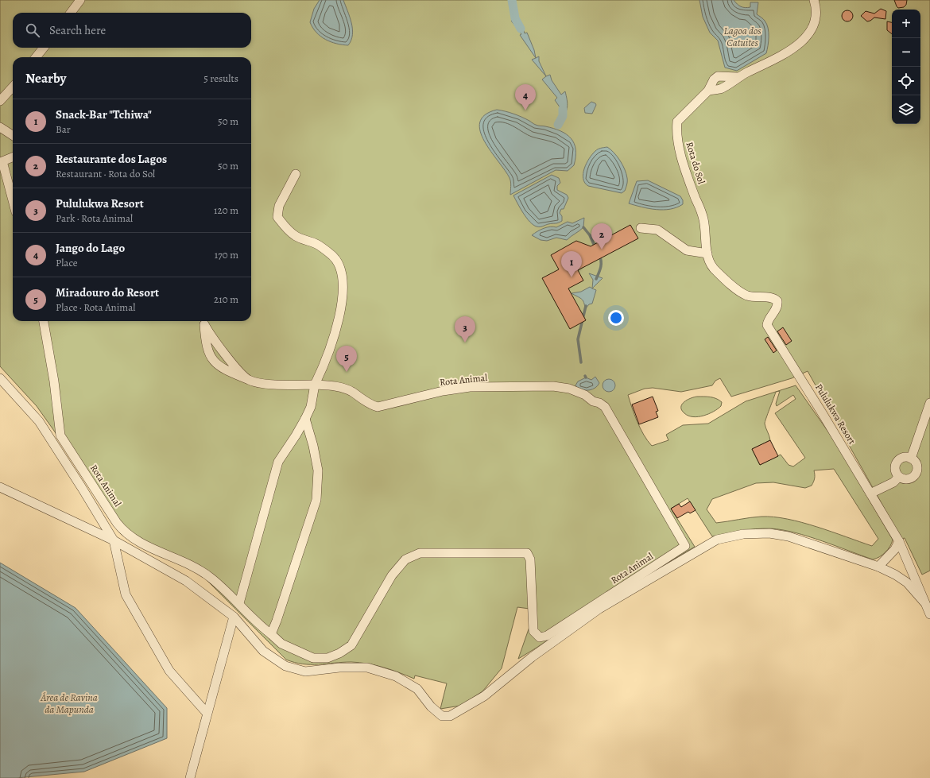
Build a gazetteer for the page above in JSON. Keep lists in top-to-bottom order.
{
  "streets": {
    "street": ["Rota do Sol", "Rota Animal", "Pululukwa Resort"]
  },
  "crossings": [
    ["Rota do Sol", "Pululukwa Resort"]
  ],
  "water": ["Lagoa dos Catuites", "Área de Ravina da Mapunda"],
  "page": {
    "map_buttons": ["+", "−"],
    "search": "Search here",
    "heading": ["Nearby", "5 results"],
    "pins": [
      "4",
      "2",
      "1",
      "3",
      "5"
    ],
    "list": [
      {
        "mark": "1",
        "name": "Snack-Bar \"Tchiwa\"",
        "note": "Bar",
        "value": "50 m"
      },
      {
        "mark": "2",
        "name": "Restaurante dos Lagos",
        "note": "Restaurant · Rota do Sol",
        "value": "50 m"
      },
      {
        "mark": "3",
        "name": "Pululukwa Resort",
        "note": "Park · Rota Animal",
        "value": "120 m"
      },
      {
        "mark": "4",
        "name": "Jango do Lago",
        "note": "Place",
        "value": "170 m"
      },
      {
        "mark": "5",
        "name": "Miradouro do Resort",
        "note": "Place · Rota Animal",
        "value": "210 m"
      }
    ]
  }
}
